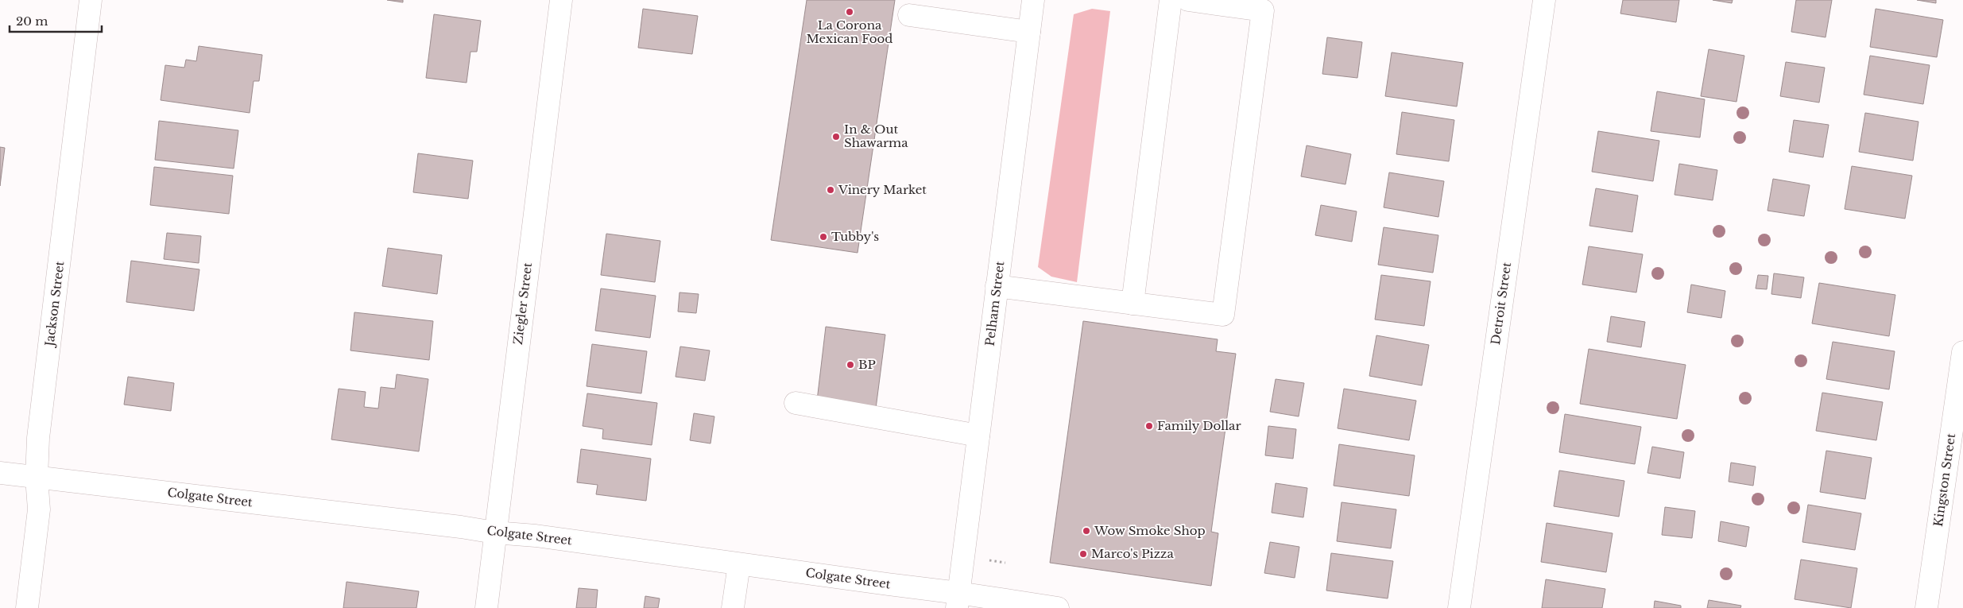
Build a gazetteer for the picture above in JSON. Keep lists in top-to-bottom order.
{
  "streets": {
    "street": [
      "Jackson Street",
      "Ziegler Street",
      "Pelham Street",
      "Detroit Street",
      "Kingston Street",
      "Colgate Street"
    ]
  },
  "crossings": [
    ["Jackson Street", "Colgate Street"],
    ["Ziegler Street", "Colgate Street"],
    ["Pelham Street", "Colgate Street"]
  ],
  "places": [
    "La Corona Mexican Food",
    "In & Out Shawarma",
    "Vinery Market",
    "Tubby's",
    "BP",
    "Family Dollar",
    "Wow Smoke Shop",
    "Marco's Pizza"
  ],
  "scale_bar": "20 m"
}
